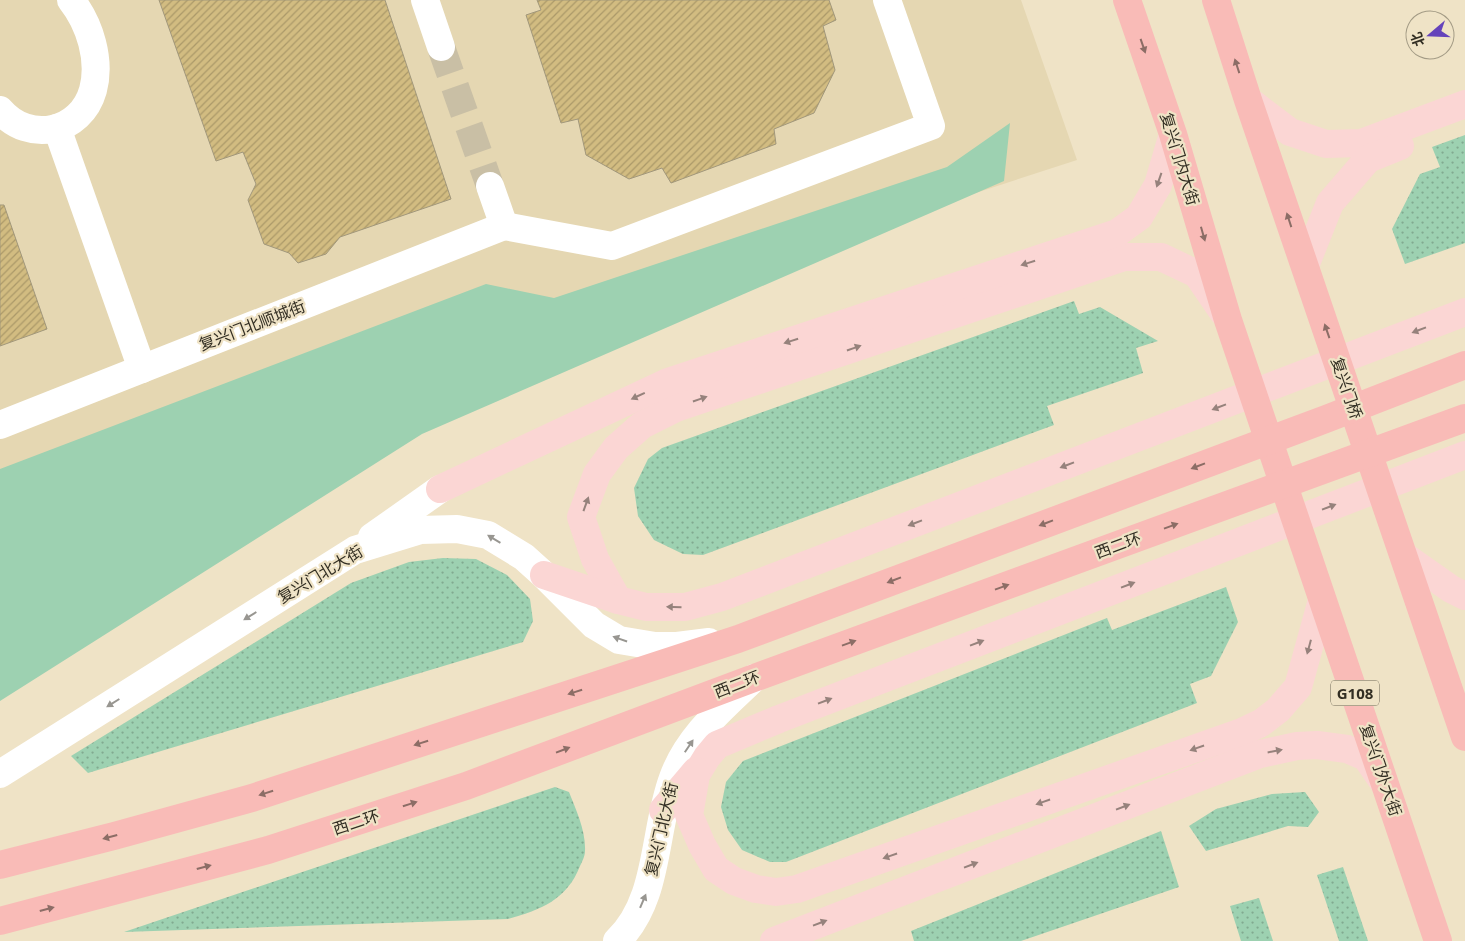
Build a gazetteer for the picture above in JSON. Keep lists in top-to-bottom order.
{
  "streets": {
    "highway": [
      "复兴门内大街",
      "复兴门桥",
      "西二环",
      "G108",
      "复兴门外大街"
    ],
    "street": ["复兴门北顺城街", "复兴门北大街"]
  },
  "crossings": [
    ["复兴门内大街", "复兴门外大街"],
    ["西二环", "复兴门北大街"]
  ],
  "one_way": ["复兴门桥"],
  "north": "left"
}
